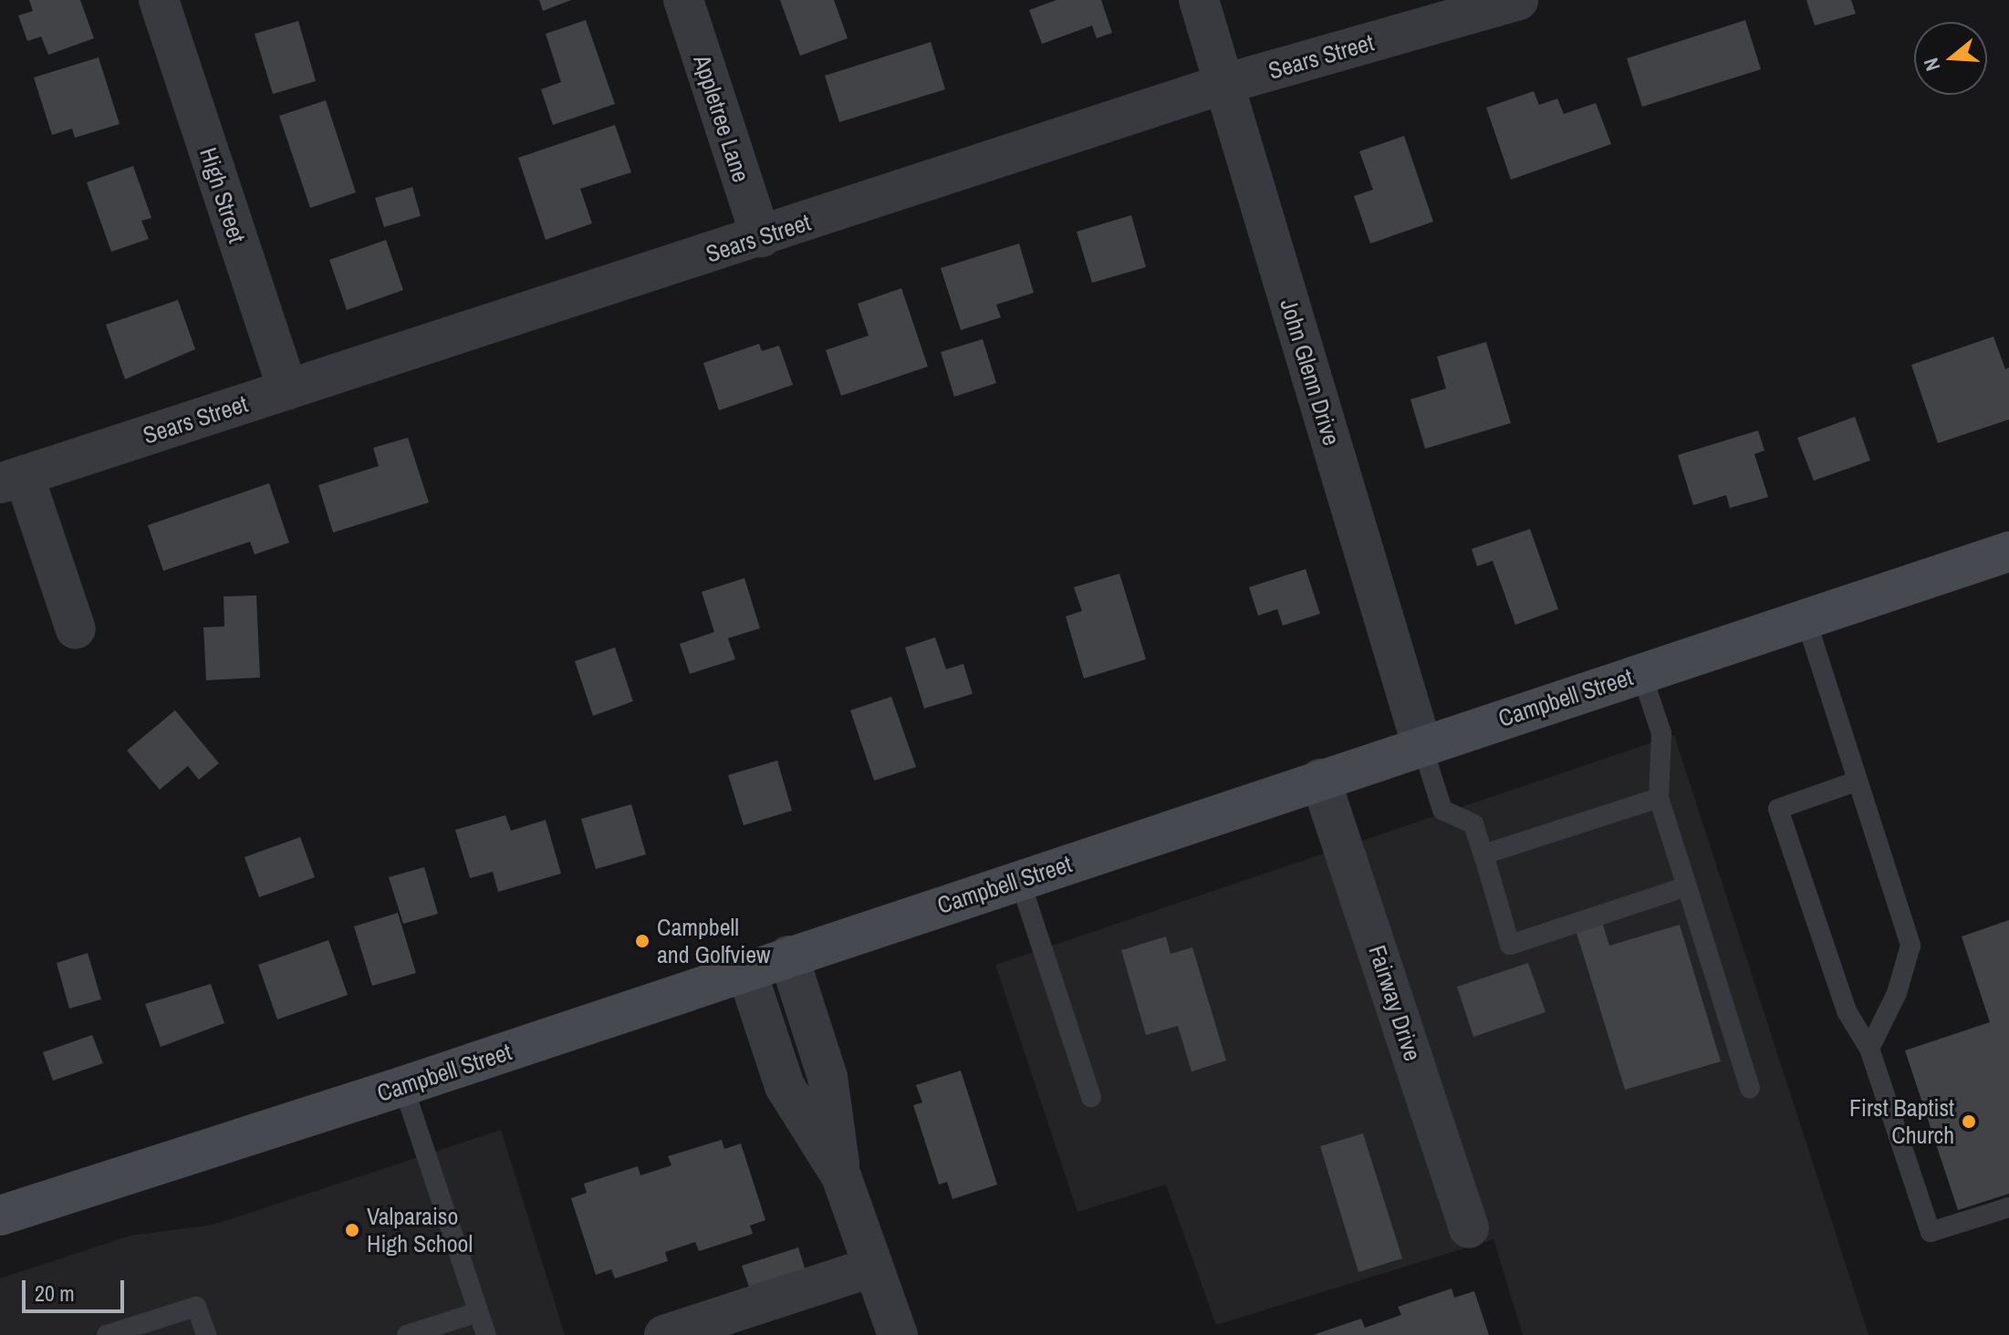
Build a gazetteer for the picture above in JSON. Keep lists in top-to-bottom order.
{
  "streets": {
    "main road": ["Campbell Street"],
    "street": [
      "Sears Street",
      "Appletree Lane",
      "High Street",
      "John Glenn Drive",
      "Fairway Drive"
    ]
  },
  "crossings": [
    ["Sears Street", "Appletree Lane"],
    ["Sears Street", "High Street"],
    ["Sears Street", "John Glenn Drive"],
    ["John Glenn Drive", "Campbell Street"],
    ["Campbell Street", "Fairway Drive"]
  ],
  "places": ["Campbell and Golfview", "First Baptist Church", "Valparaiso High School"],
  "scale_bar": "20 m",
  "north": "left"
}
